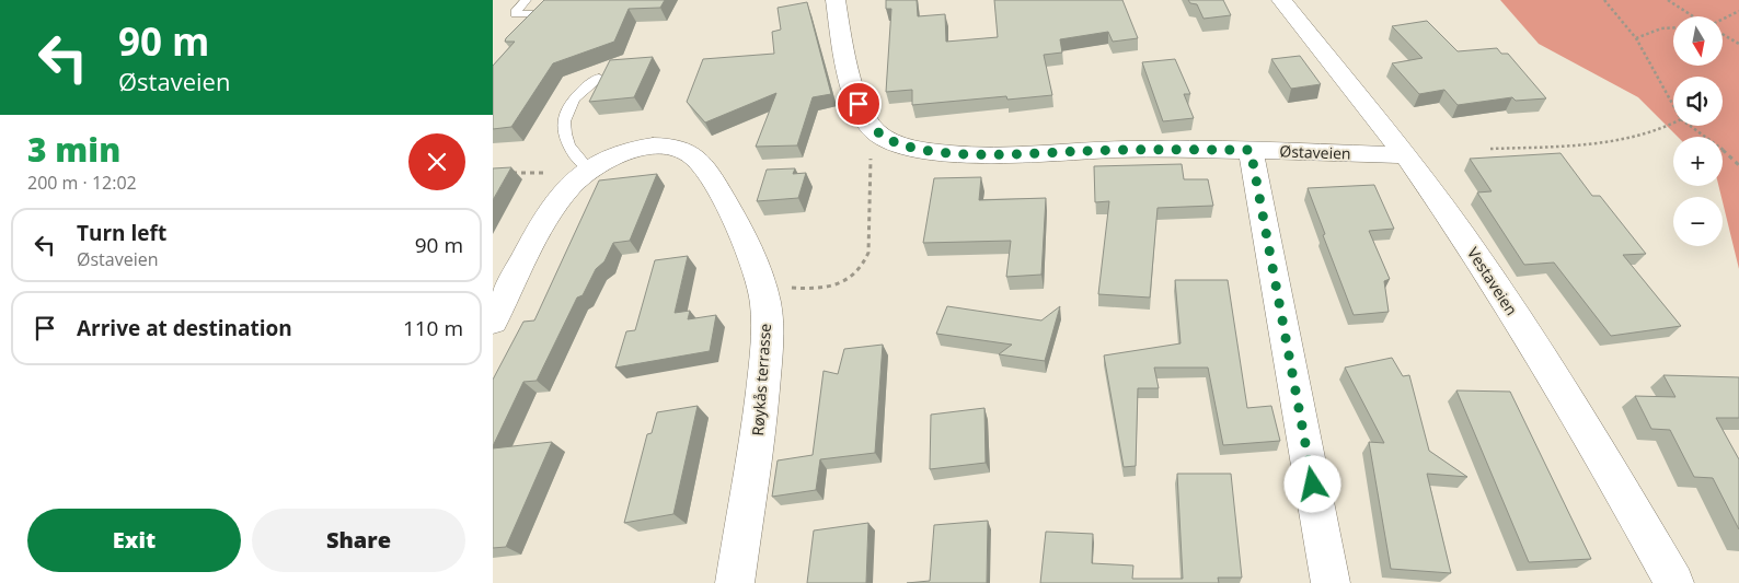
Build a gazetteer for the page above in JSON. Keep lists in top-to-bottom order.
{
  "streets": {
    "street": ["Østaveien", "Vestaveien", "Røykås terrasse"]
  },
  "crossings": [
    ["Østaveien", "Vestaveien"]
  ],
  "north": "bottom",
  "page": {
    "turn": ["90 m", "Østaveien"],
    "map_buttons": ["+", "−"],
    "heading": ["3 min", "200 m · 12:02"],
    "list": [
      {
        "name": "Turn left",
        "note": "Østaveien",
        "value": "90 m"
      },
      {
        "name": "Arrive at destination",
        "value": "110 m"
      }
    ],
    "buttons": ["Exit", "Share"]
  }
}
